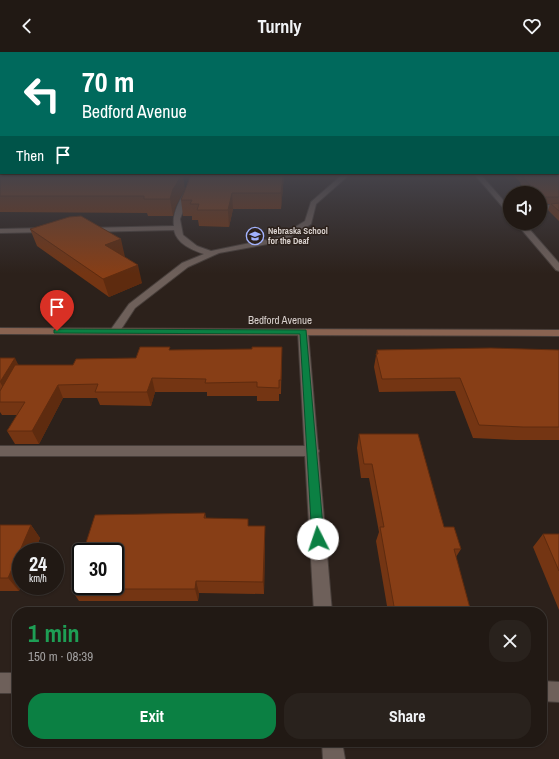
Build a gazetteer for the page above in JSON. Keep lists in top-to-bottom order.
{
  "streets": {
    "street": ["Bedford Avenue"]
  },
  "places": {
    "school or university": ["Nebraska School for the Deaf"]
  },
  "page": {
    "header": "Turnly",
    "turn": ["70 m", "Bedford Avenue"],
    "then": "Then",
    "speed": "24 km/h",
    "limit": "30",
    "heading": ["1 min", "150 m · 08:39"],
    "buttons": ["Exit", "Share"]
  }
}
